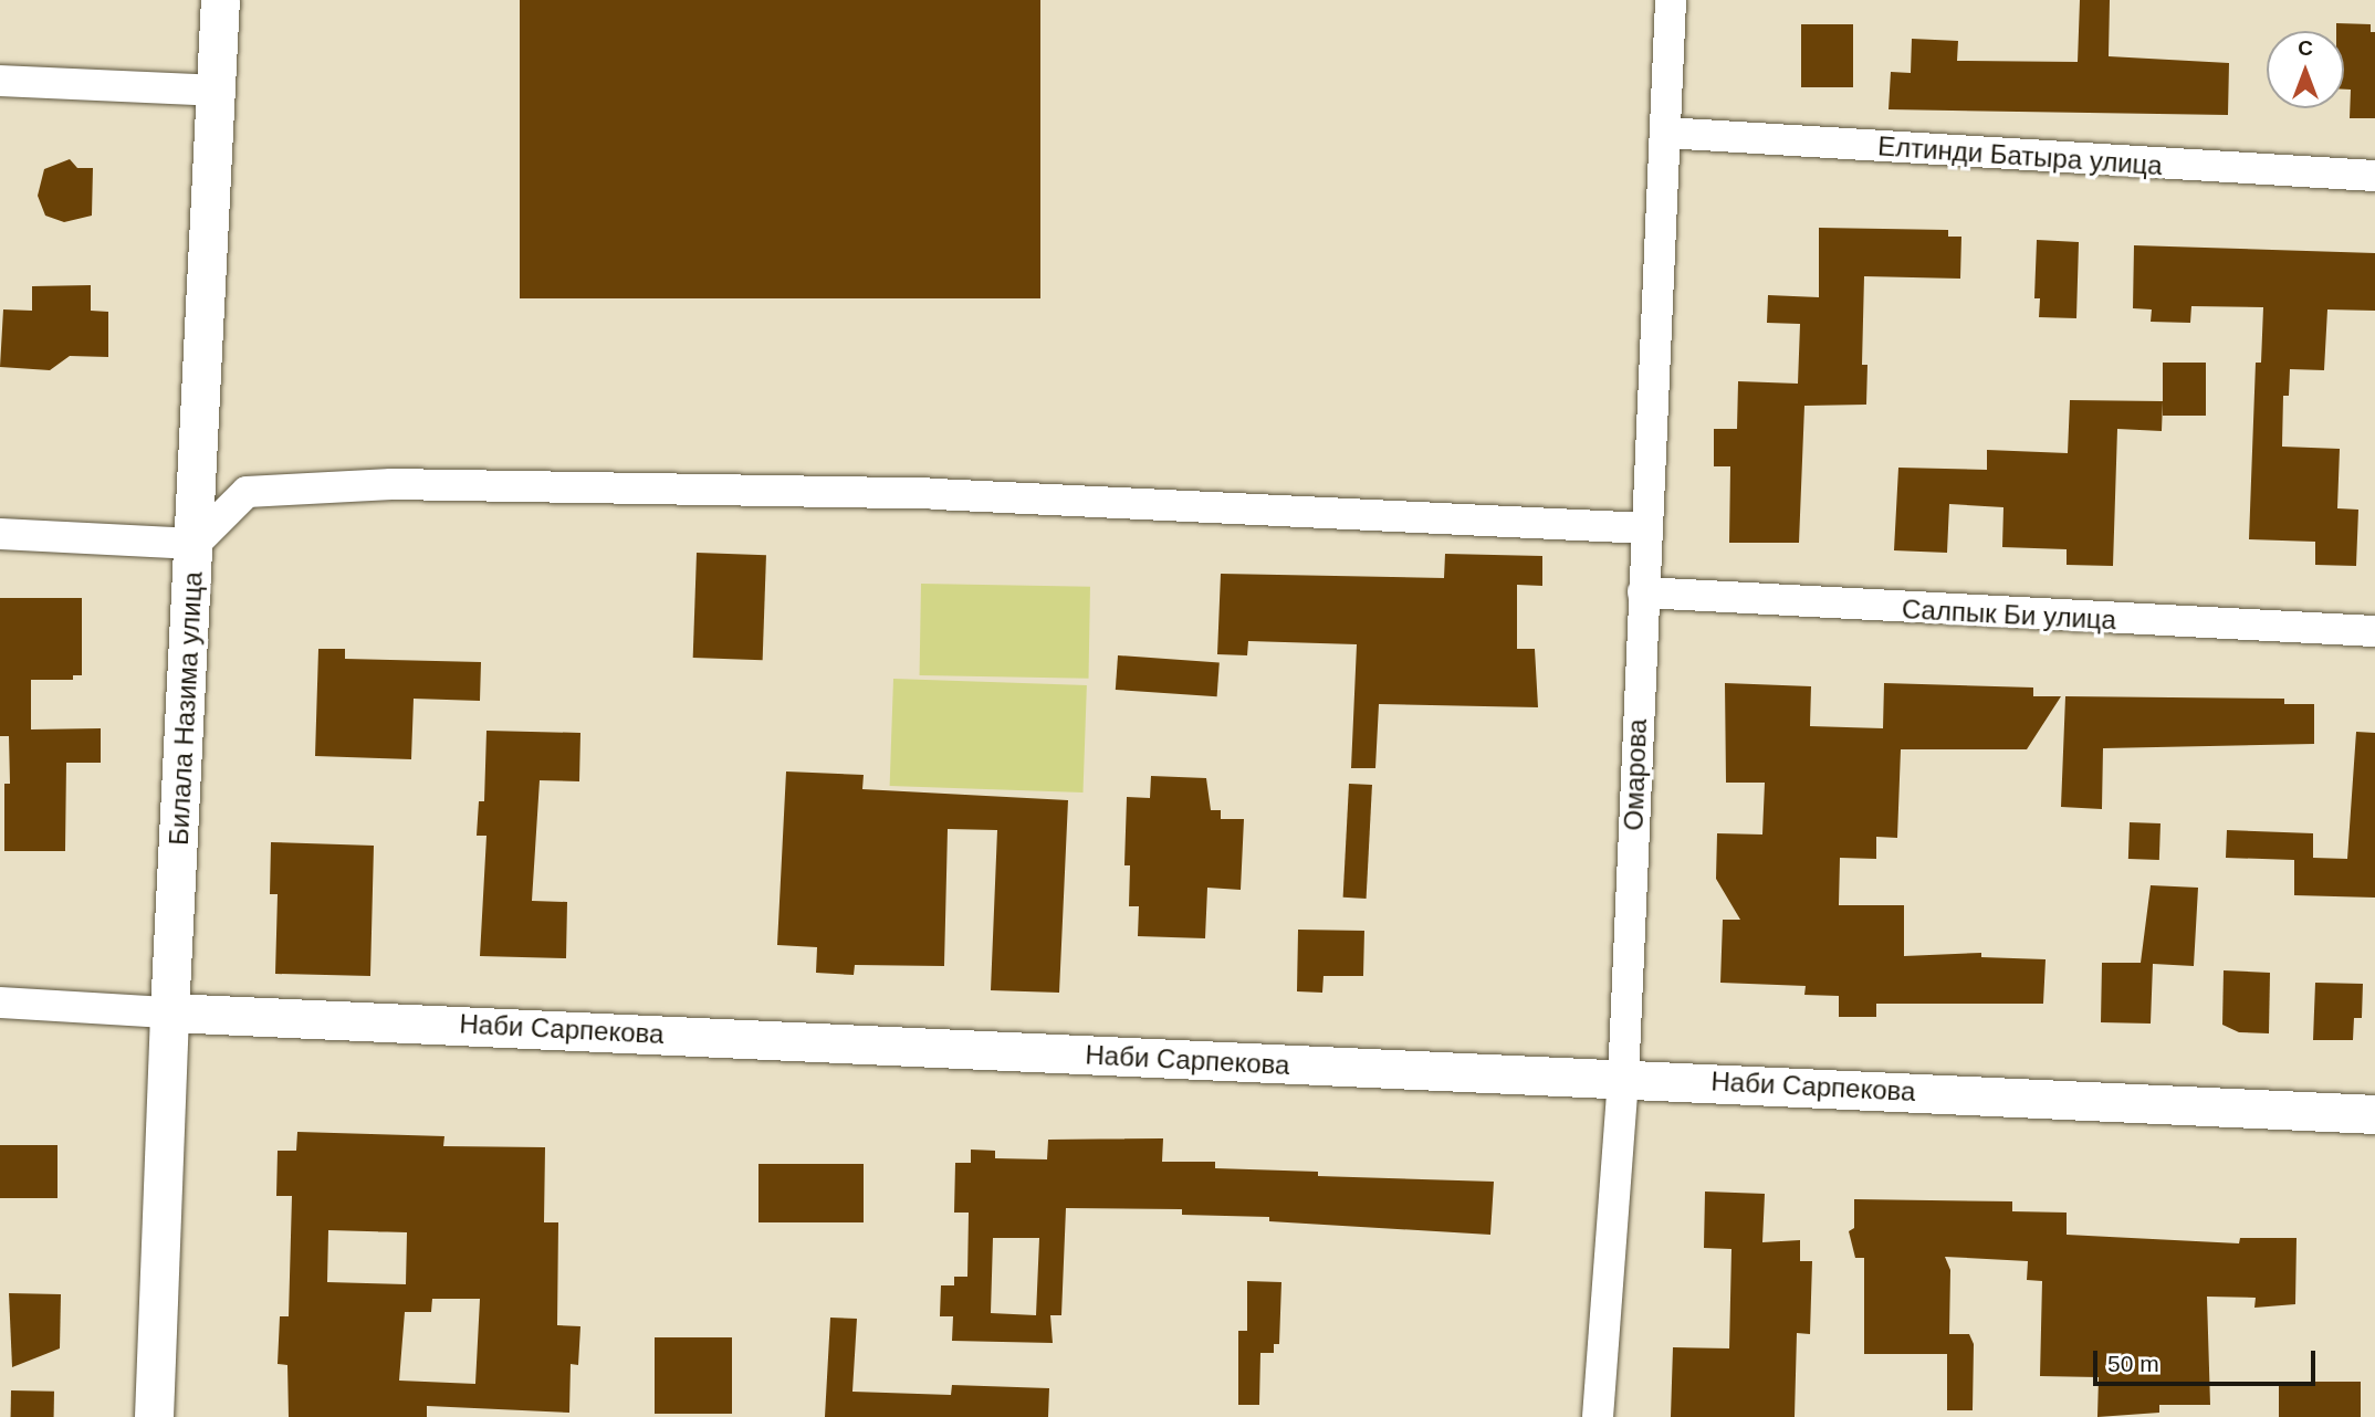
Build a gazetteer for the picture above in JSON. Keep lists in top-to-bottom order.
{
  "streets": {
    "street": [
      "Елтинди Батыра улица",
      "Салпык Би улица",
      "Билала Назима улица",
      "Омарова",
      "Наби Сарпекова"
    ]
  },
  "crossings": [
    ["Елтинди Батыра улица", "Омарова"],
    ["Салпык Би улица", "Омарова"],
    ["Билала Назима улица", "Наби Сарпекова"],
    ["Омарова", "Наби Сарпекова"]
  ],
  "scale_bar": "50 m",
  "north": "top"
}
